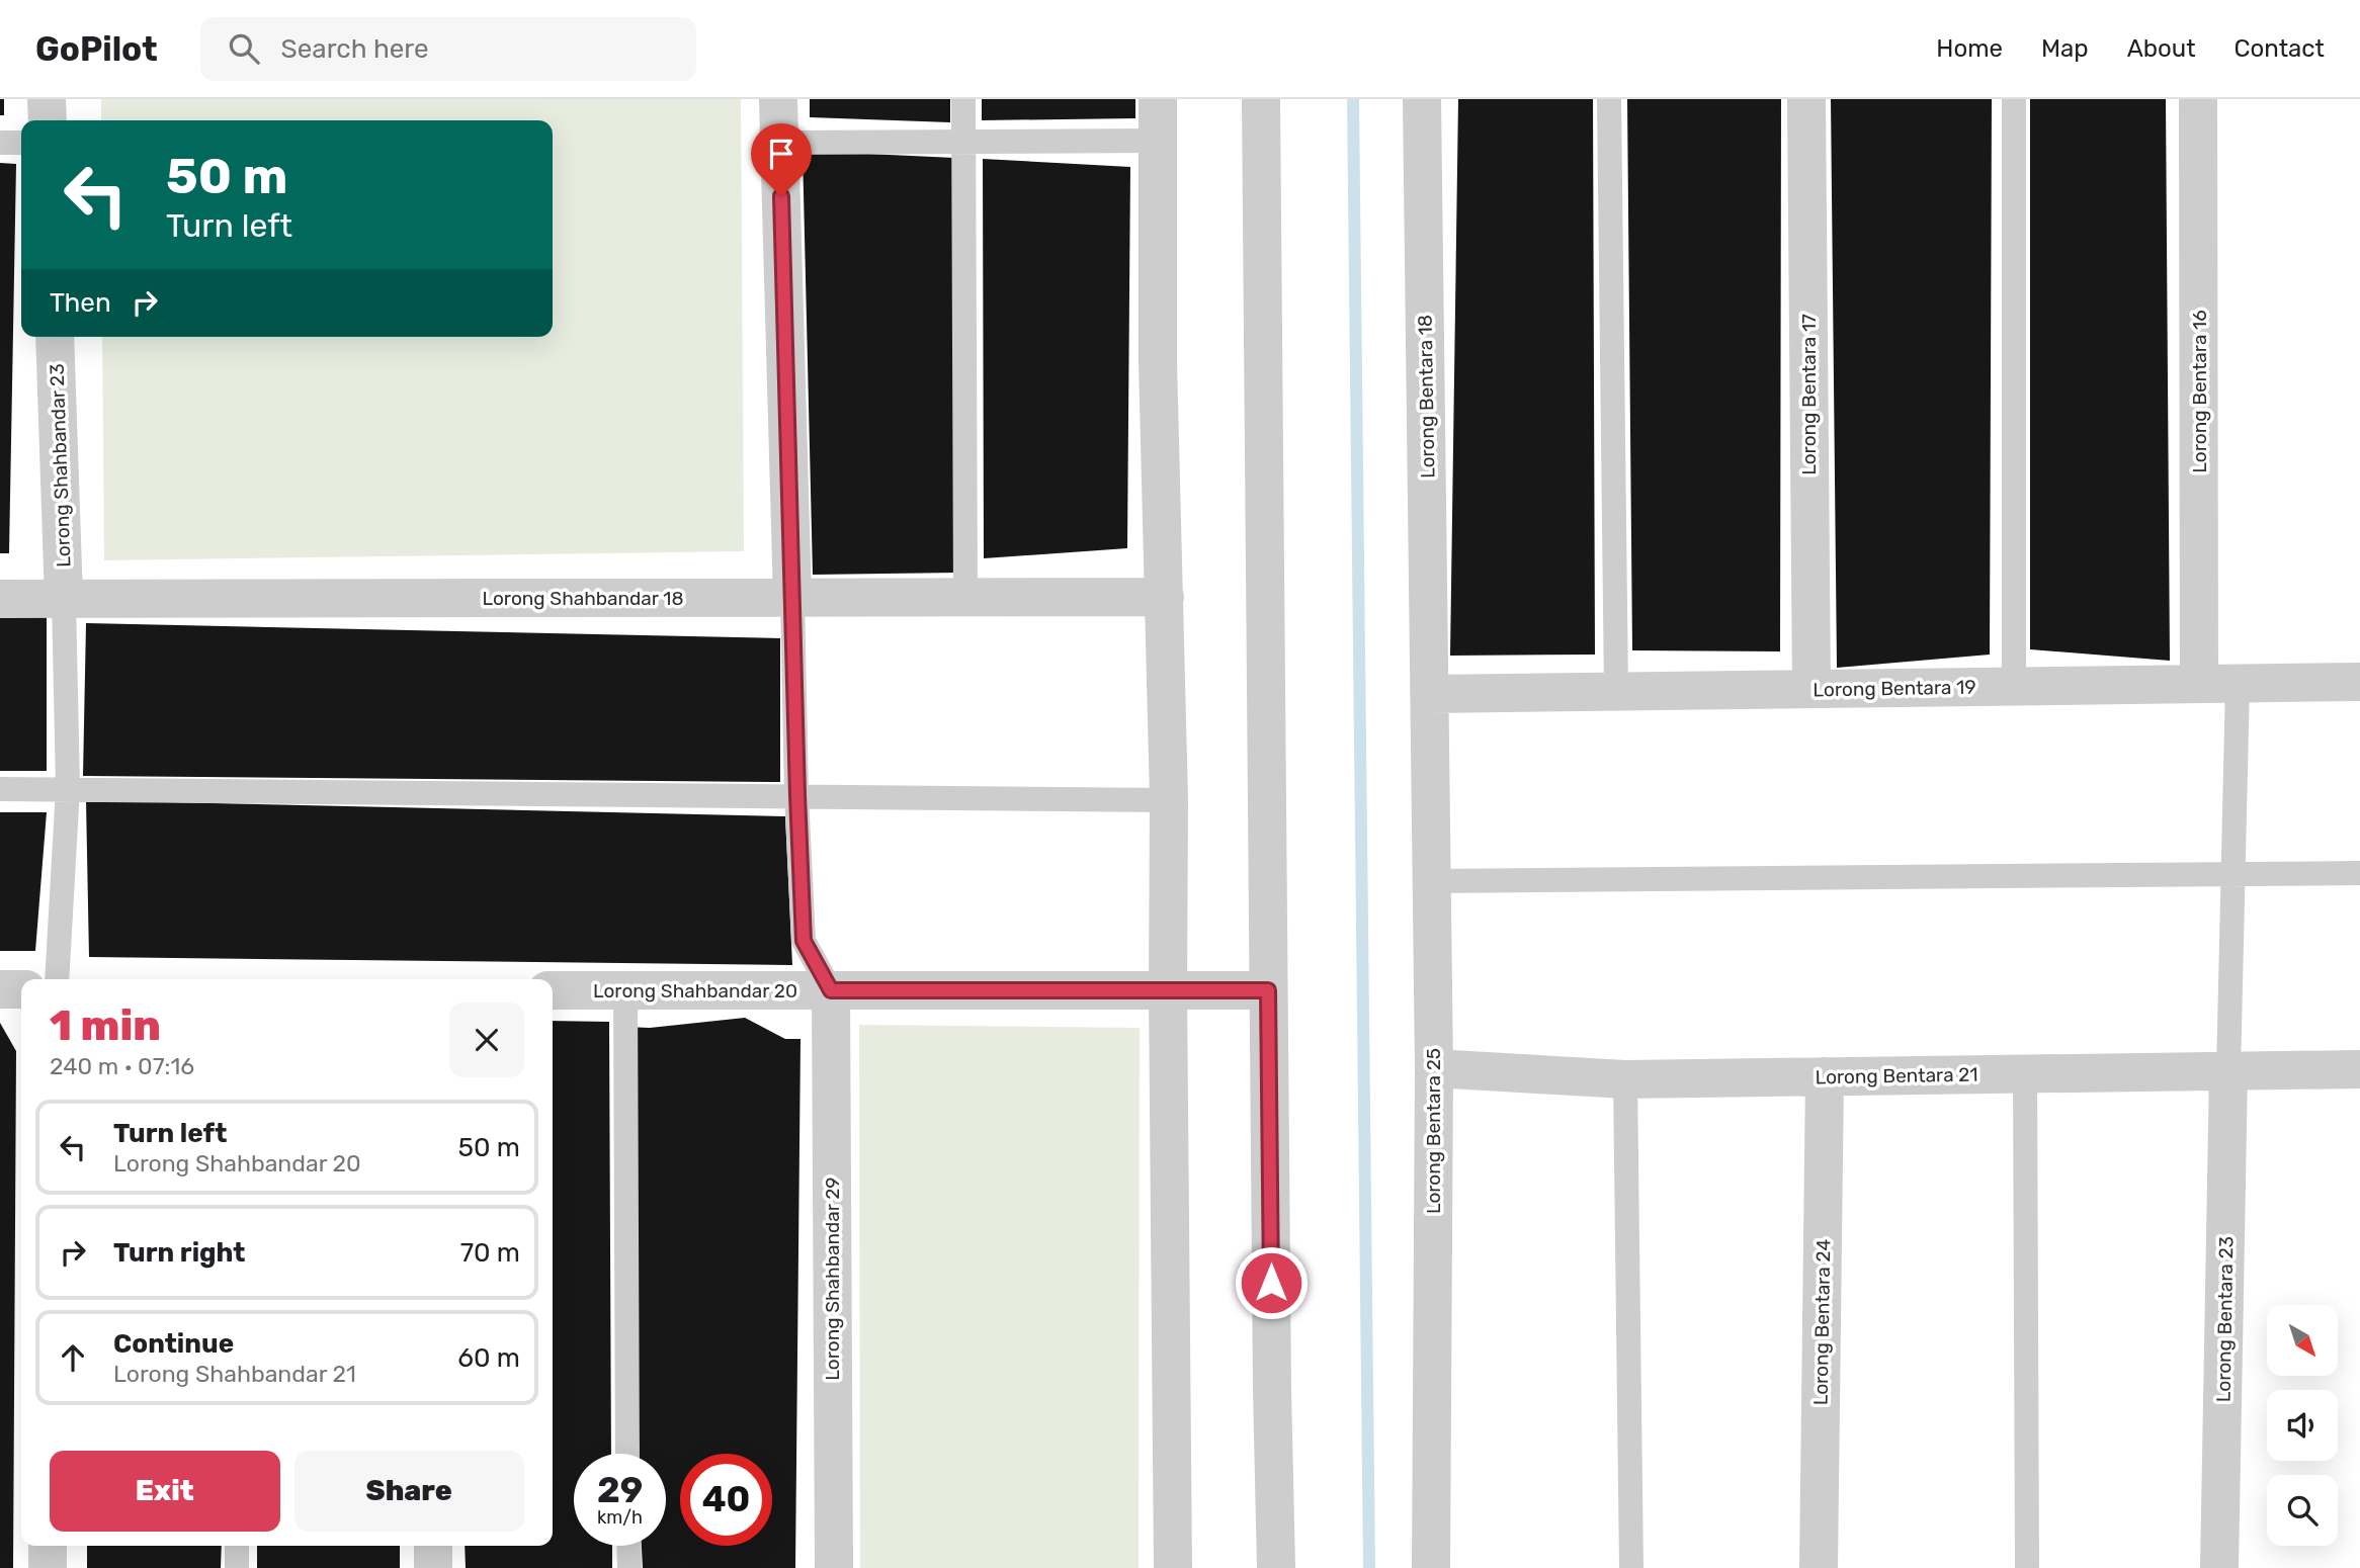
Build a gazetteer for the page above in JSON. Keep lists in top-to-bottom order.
{
  "streets": {
    "street": [
      "Lorong Bentara 16",
      "Lorong Bentara 17",
      "Lorong Bentara 18",
      "Lorong Shahbandar 23",
      "Lorong Shahbandar 18",
      "Lorong Bentara 19",
      "Lorong Shahbandar 20",
      "Lorong Bentara 21",
      "Lorong Bentara 25",
      "Lorong Shahbandar 29",
      "Lorong Bentara 23",
      "Lorong Bentara 24"
    ]
  },
  "crossings": [
    ["Lorong Bentara 16", "Lorong Bentara 19"],
    ["Lorong Bentara 17", "Lorong Bentara 19"],
    ["Lorong Bentara 18", "Lorong Bentara 19"],
    ["Lorong Bentara 18", "Lorong Bentara 25"],
    ["Lorong Shahbandar 23", "Lorong Shahbandar 18"],
    ["Lorong Bentara 19", "Lorong Bentara 25"],
    ["Lorong Shahbandar 20", "Lorong Shahbandar 29"],
    ["Lorong Bentara 21", "Lorong Bentara 25"],
    ["Lorong Bentara 21", "Lorong Bentara 23"],
    ["Lorong Bentara 21", "Lorong Bentara 24"]
  ],
  "north": "bottom right",
  "page": {
    "header": "GoPilot",
    "search": "Search here",
    "nav": [
      "Home",
      "Map",
      "About",
      "Contact"
    ],
    "turn": ["50 m", "Turn left"],
    "then": "Then",
    "heading": ["1 min", "240 m · 07:16"],
    "list": [
      {
        "name": "Turn left",
        "note": "Lorong Shahbandar 20",
        "value": "50 m"
      },
      {
        "name": "Turn right",
        "value": "70 m"
      },
      {
        "name": "Continue",
        "note": "Lorong Shahbandar 21",
        "value": "60 m"
      }
    ],
    "buttons": ["Exit", "Share"],
    "speed": "29 km/h",
    "limit": "40"
  }
}
